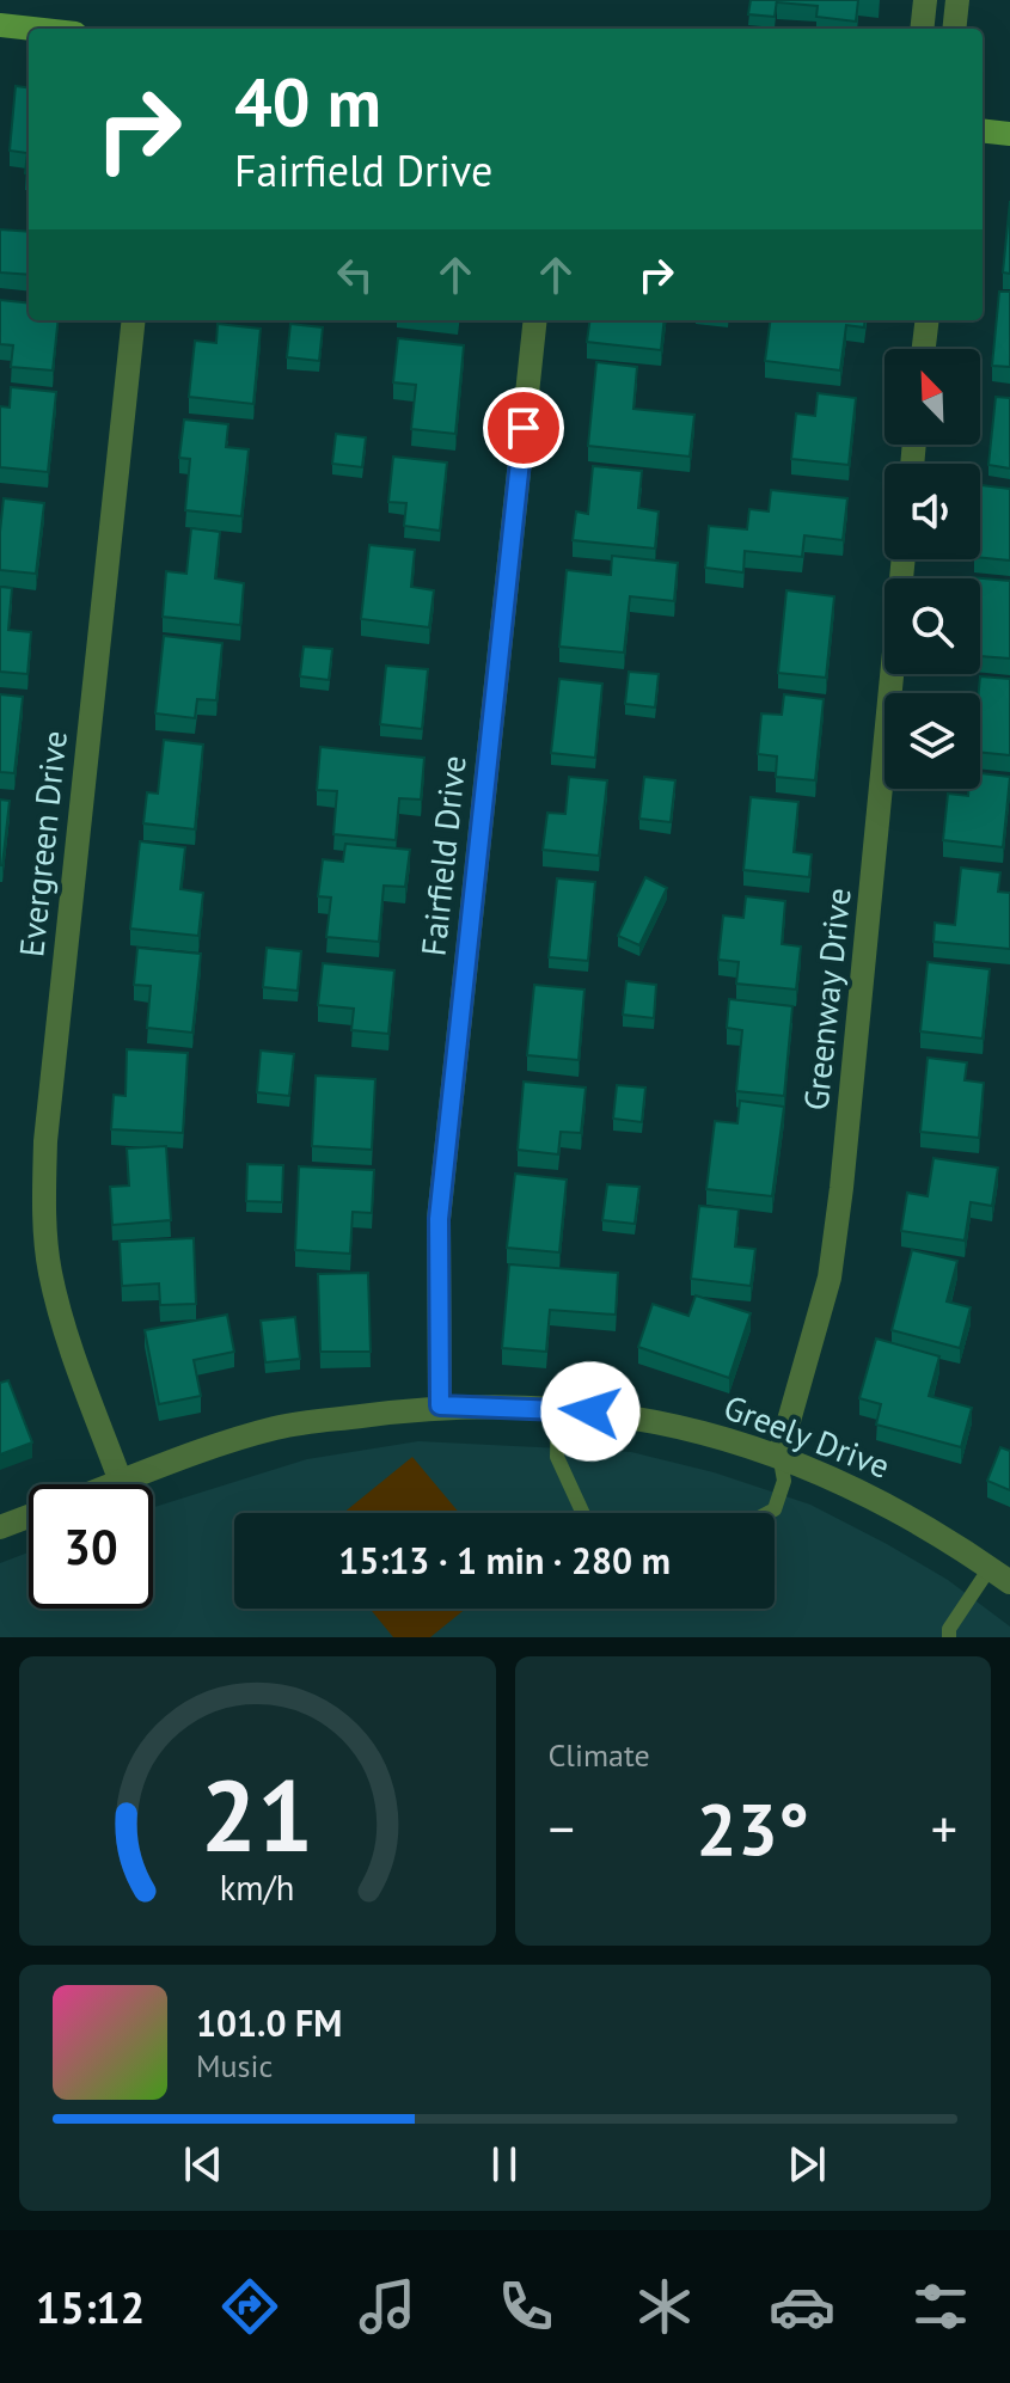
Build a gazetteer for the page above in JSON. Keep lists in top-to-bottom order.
{
  "streets": {
    "street": [
      "Evergreen Drive",
      "Fairfield Drive",
      "Greenway Drive",
      "Greely Drive"
    ]
  },
  "crossings": [
    ["Evergreen Drive", "Greely Drive"],
    ["Fairfield Drive", "Greely Drive"],
    ["Greenway Drive", "Greely Drive"]
  ],
  "north": "top left",
  "page": {
    "turn": ["40 m", "Fairfield Drive"],
    "limit": "30",
    "trip": "15:13 · 1 min · 280 m",
    "tile": "Climate",
    "heat": ["−", "23°", "+"],
    "song": ["101.0 FM", "Music"],
    "tabs": "15:12",
    "gauge": ["21", "km/h"]
  }
}
